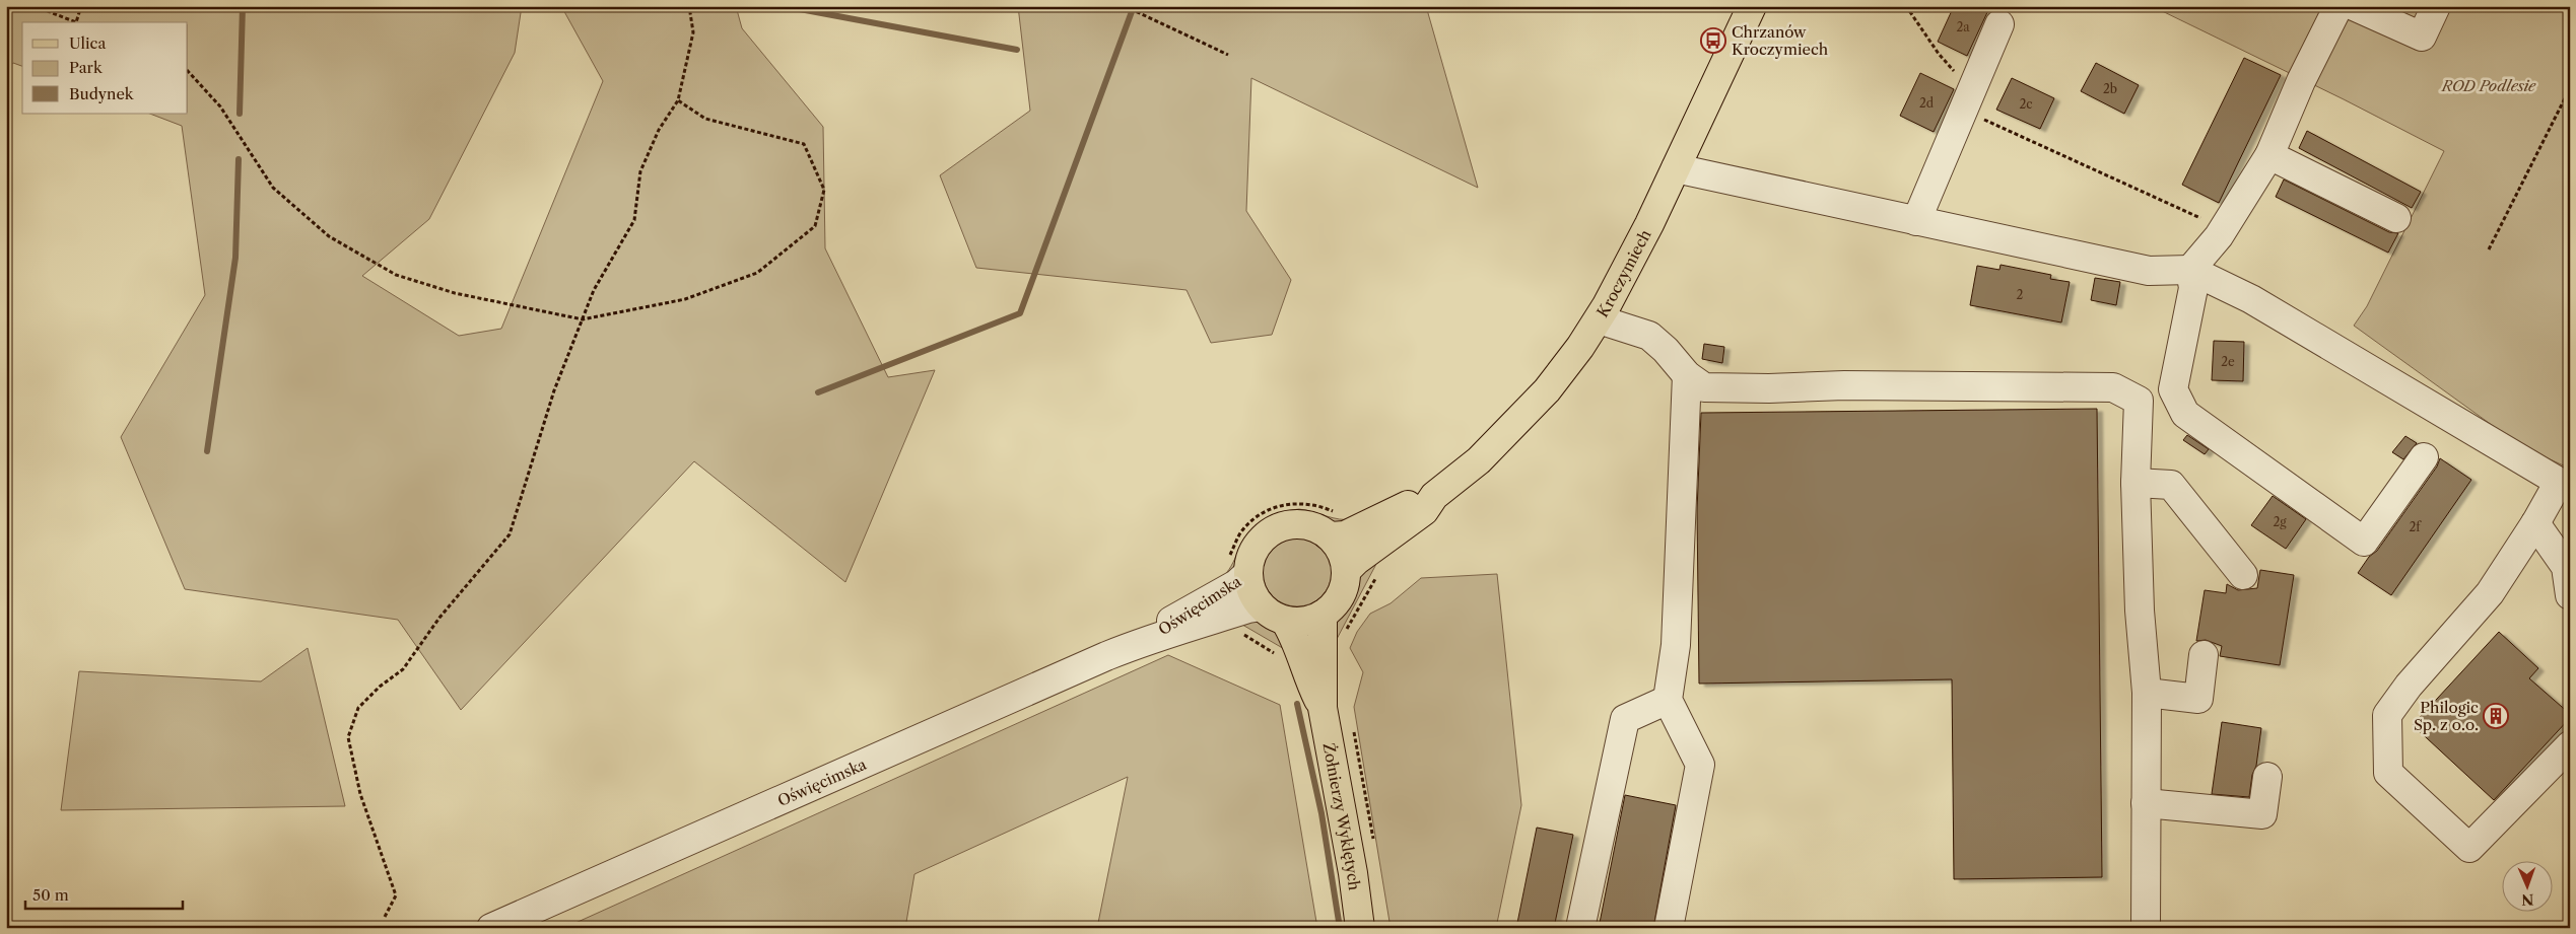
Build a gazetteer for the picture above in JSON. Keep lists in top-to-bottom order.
{
  "streets": {
    "main road": ["Kroczymiech", "Żołnierzy Wyklętych"],
    "street": ["Oświęcimska"]
  },
  "crossings": [
    ["Kroczymiech", "Oświęcimska"],
    ["Kroczymiech", "Żołnierzy Wyklętych"],
    ["Oświęcimska", "Żołnierzy Wyklętych"]
  ],
  "parks": ["ROD Podlesie"],
  "places": {
    "bus stop": ["Chrzanów Kroczymiech"],
    "building": ["Philogic Sp. z o.o."]
  },
  "house_numbers": [
    "2a",
    "2b",
    "2d",
    "2c",
    "2",
    "2e",
    "2g",
    "2f"
  ],
  "legend": ["Ulica", "Park", "Budynek"],
  "scale_bar": "50 m",
  "north": "bottom"
}
